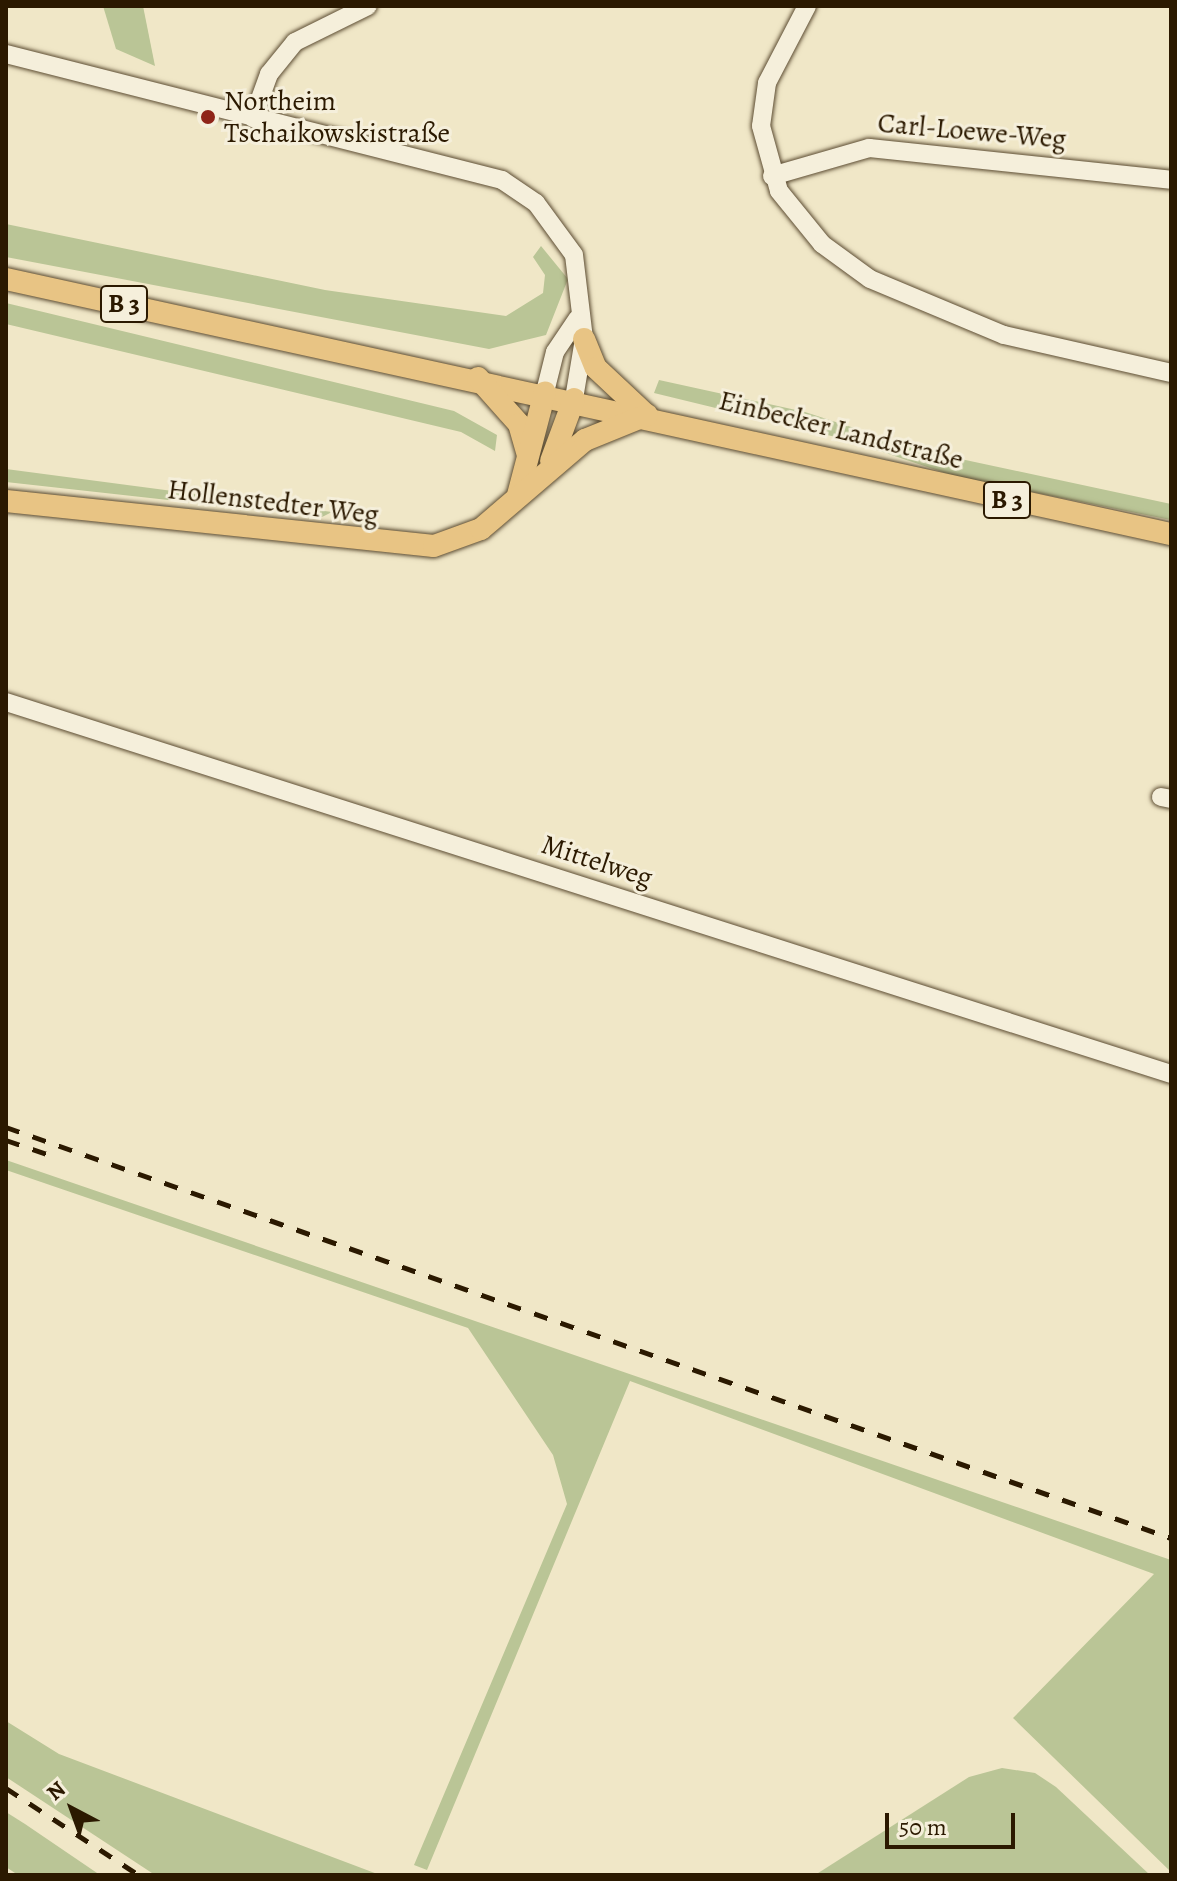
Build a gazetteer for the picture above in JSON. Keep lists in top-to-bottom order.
{
  "streets": {
    "main road": ["B 3", "Einbecker Landstraße", "Hollenstedter Weg"],
    "street": ["Carl-Loewe-Weg", "Mittelweg"]
  },
  "crossings": [
    ["B 3", "Einbecker Landstraße"]
  ],
  "places": ["Northeim Tschaikowskistraße"],
  "scale_bar": "50 m",
  "north": "top left"
}
